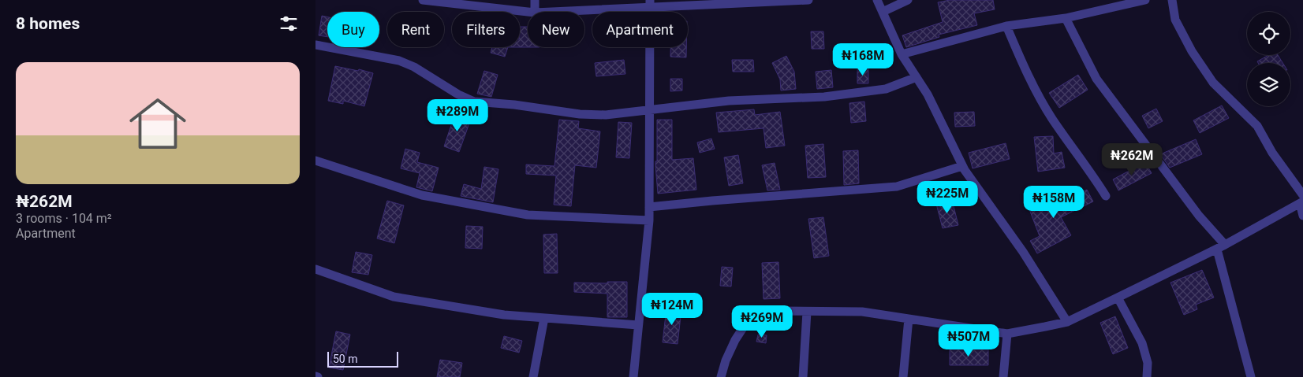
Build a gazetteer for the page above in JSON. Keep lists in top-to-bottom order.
{
  "scale_bar": "50 m",
  "page": {
    "heading": "8 homes",
    "chip": [
      "Buy",
      "Rent",
      "Filters",
      "New",
      "Apartment"
    ],
    "price": [
      "₦168M",
      "₦289M",
      "₦262M",
      "₦225M",
      "₦158M",
      "₦124M",
      "₦269M",
      "₦507M"
    ],
    "list": [
      {
        "name": "₦262M",
        "note": "3 rooms · 104 m² · Apartment"
      }
    ],
    "scale": "50 m"
  }
}
